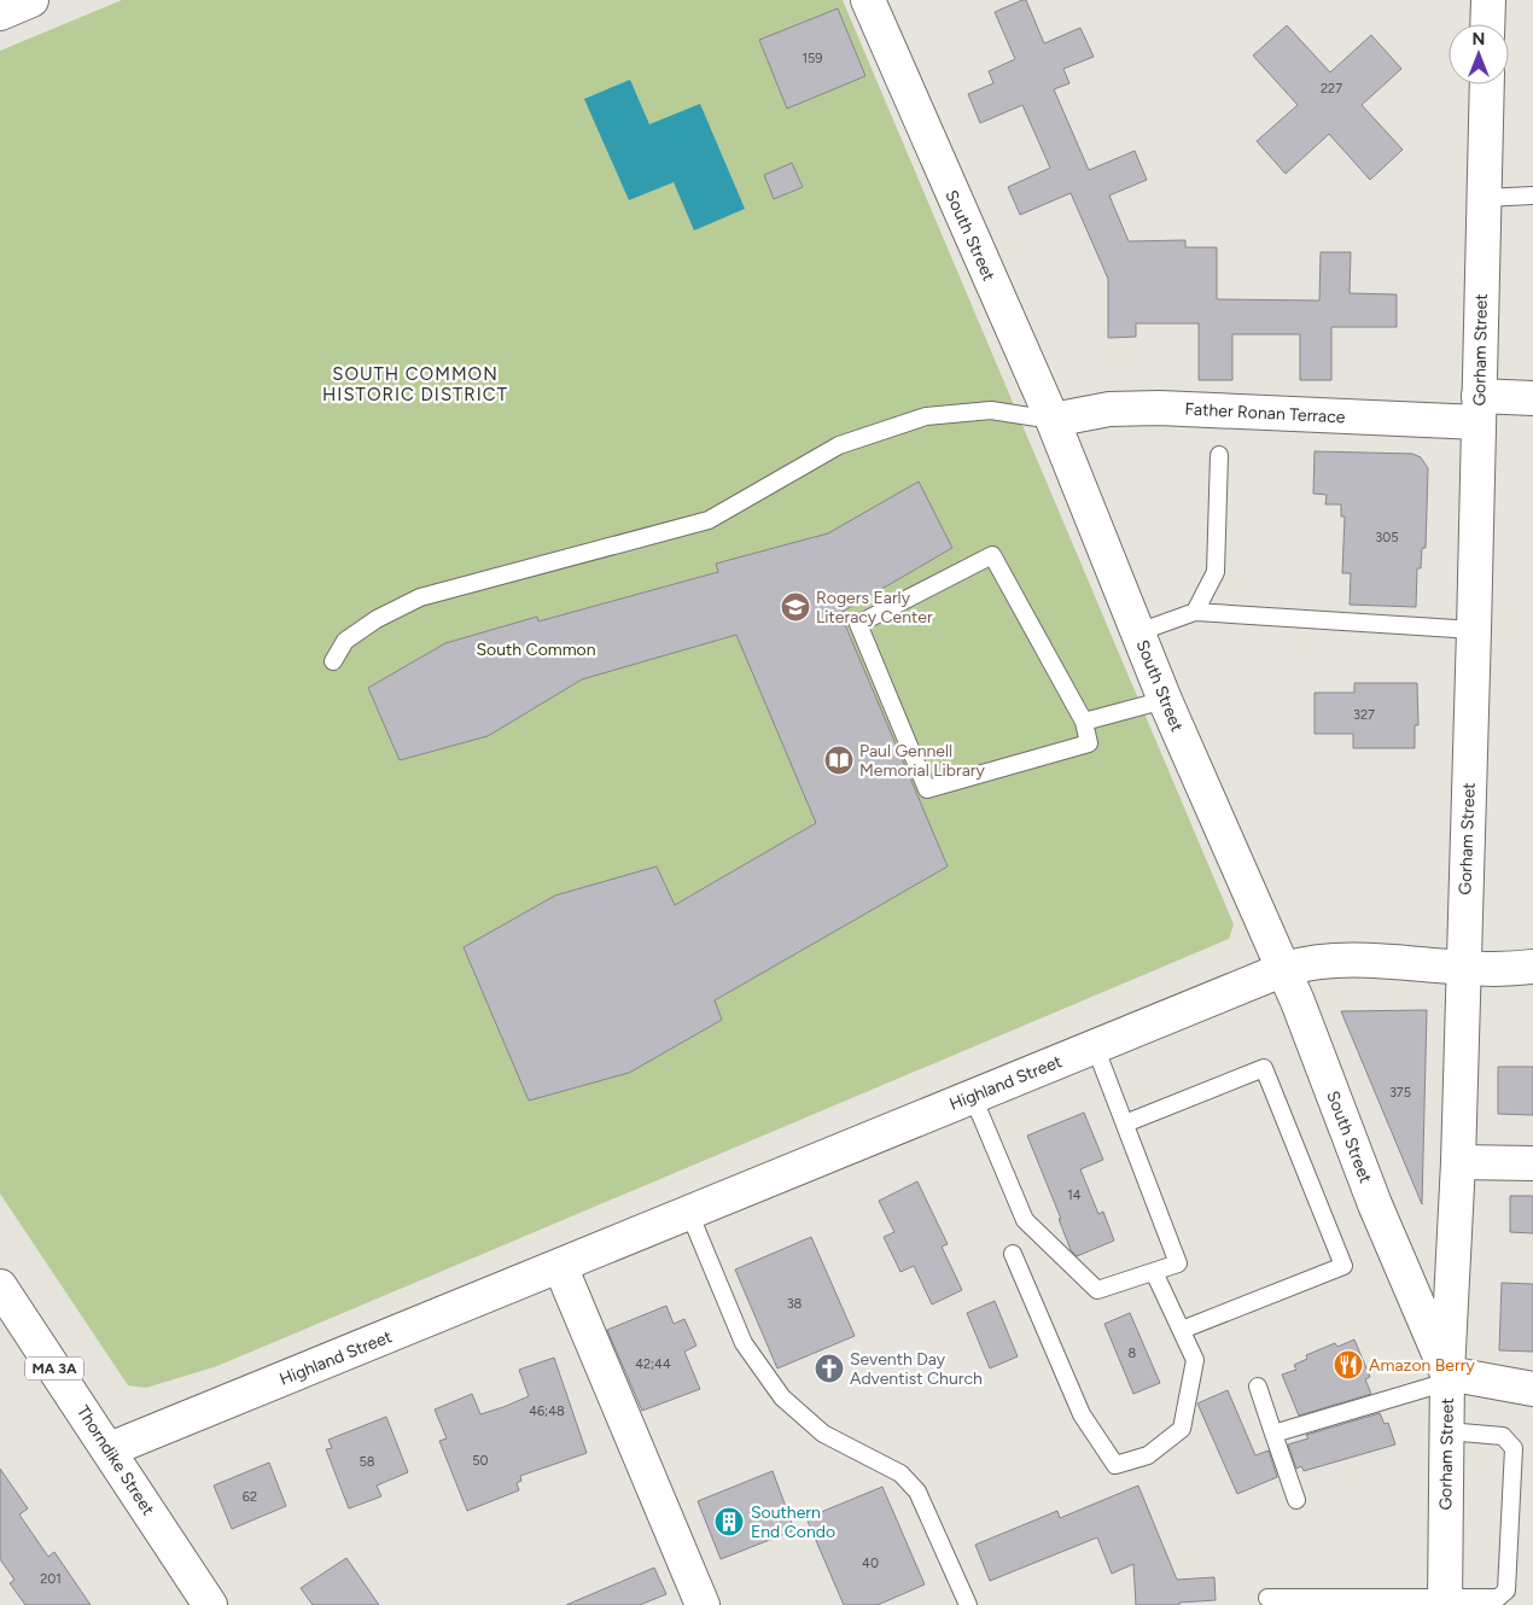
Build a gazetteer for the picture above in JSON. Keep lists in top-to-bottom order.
{
  "streets": {
    "street": [
      "South Street",
      "Gorham Street",
      "Father Ronan Terrace",
      "Highland Street",
      "MA 3A",
      "Thorndike Street"
    ]
  },
  "crossings": [
    ["South Street", "Gorham Street"],
    ["South Street", "Father Ronan Terrace"],
    ["South Street", "Highland Street"],
    ["Gorham Street", "Father Ronan Terrace"],
    ["Gorham Street", "Highland Street"],
    ["Highland Street", "Thorndike Street"]
  ],
  "districts": ["SOUTH COMMON HISTORIC DISTRICT"],
  "parks": ["South Common"],
  "places": {
    "school or university": ["Rogers Early Literacy Center"],
    "library": ["Paul Gennell Memorial Library"],
    "restaurant": ["Amazon Berry"],
    "church": ["Seventh Day Adventist Church"],
    "building": ["Southern End Condo"]
  },
  "house_numbers": [
    "159",
    "227",
    "305",
    "327",
    "375",
    "14",
    "38",
    "8",
    "42;44",
    "46;48",
    "50",
    "58",
    "62",
    "40",
    "201"
  ],
  "north": "top"
}
